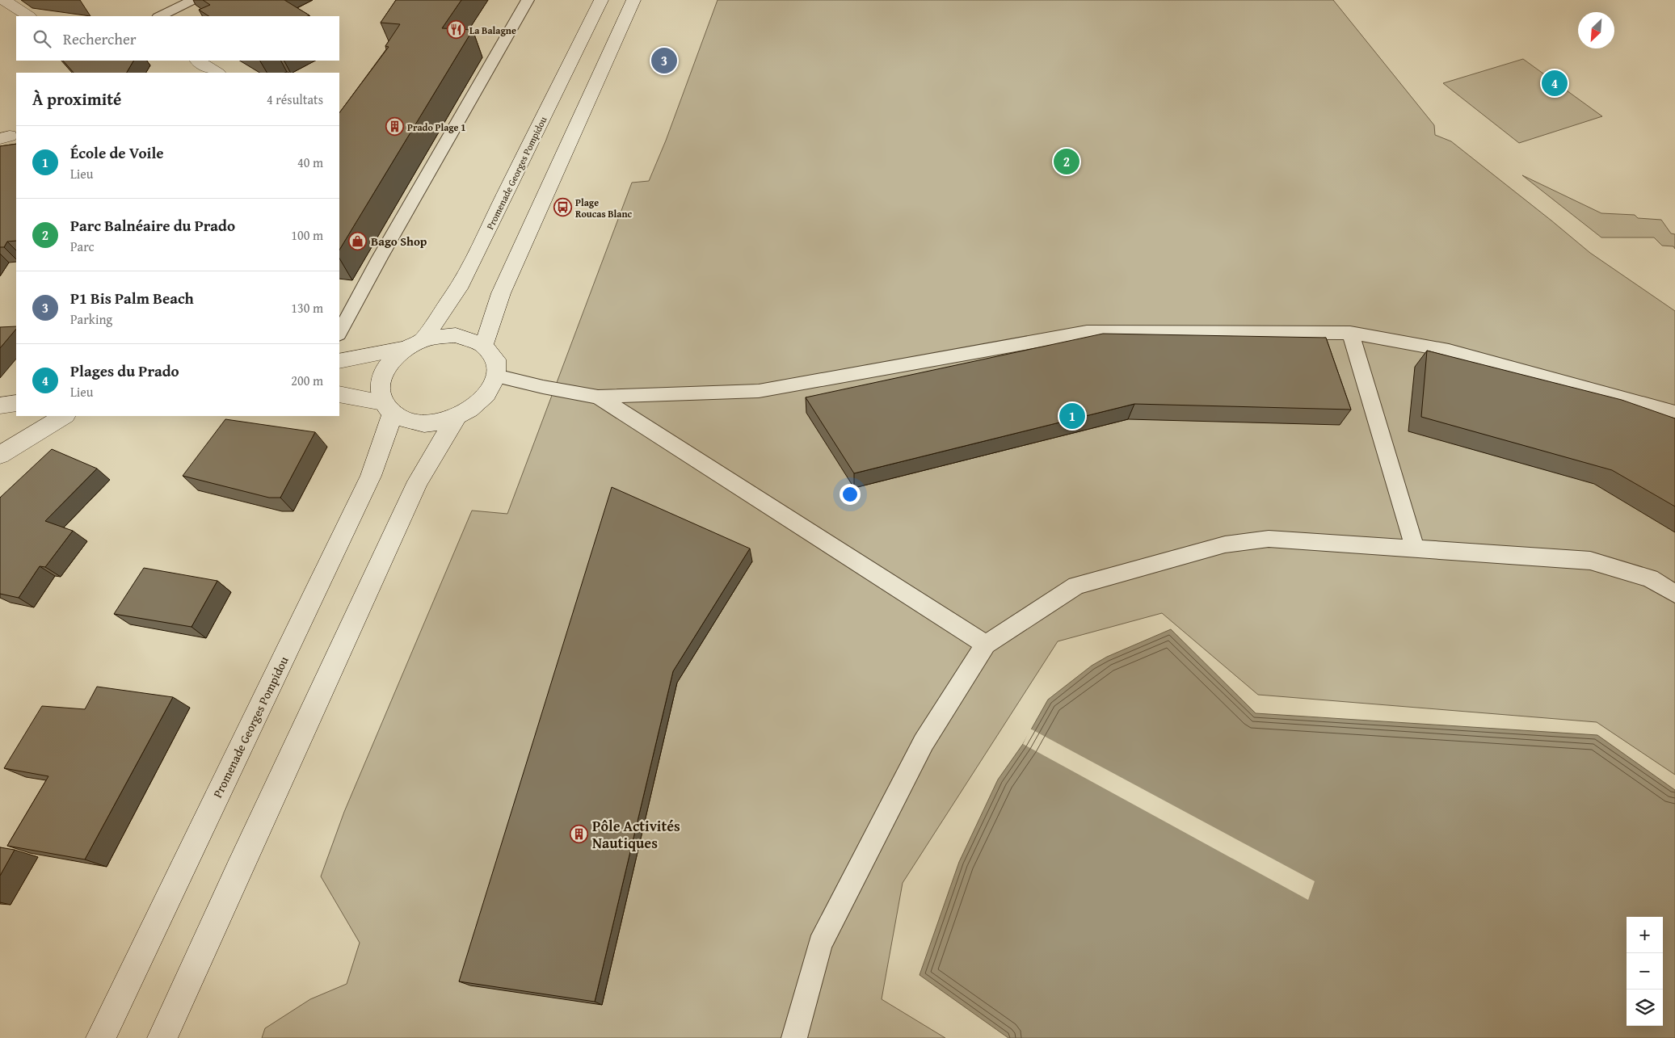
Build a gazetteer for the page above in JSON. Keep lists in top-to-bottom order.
{
  "streets": {
    "main road": ["Promenade Georges Pompidou"]
  },
  "places": {
    "restaurant": ["La Balagne"],
    "building": ["Prado Plage 1", "Pôle Activités Nautiques"],
    "bus stop": ["Plage Roucas Blanc"],
    "shop": ["Bago Shop"]
  },
  "north": "bottom left",
  "page": {
    "search": "Rechercher",
    "pins": [
      "3",
      "4",
      "2",
      "1"
    ],
    "heading": ["À proximité", "4 résultats"],
    "list": [
      {
        "mark": "1",
        "name": "École de Voile",
        "note": "Lieu",
        "value": "40 m"
      },
      {
        "mark": "2",
        "name": "Parc Balnéaire du Prado",
        "note": "Parc",
        "value": "100 m"
      },
      {
        "mark": "3",
        "name": "P1 Bis Palm Beach",
        "note": "Parking",
        "value": "130 m"
      },
      {
        "mark": "4",
        "name": "Plages du Prado",
        "note": "Lieu",
        "value": "200 m"
      }
    ],
    "map_buttons": ["+", "−"]
  }
}
